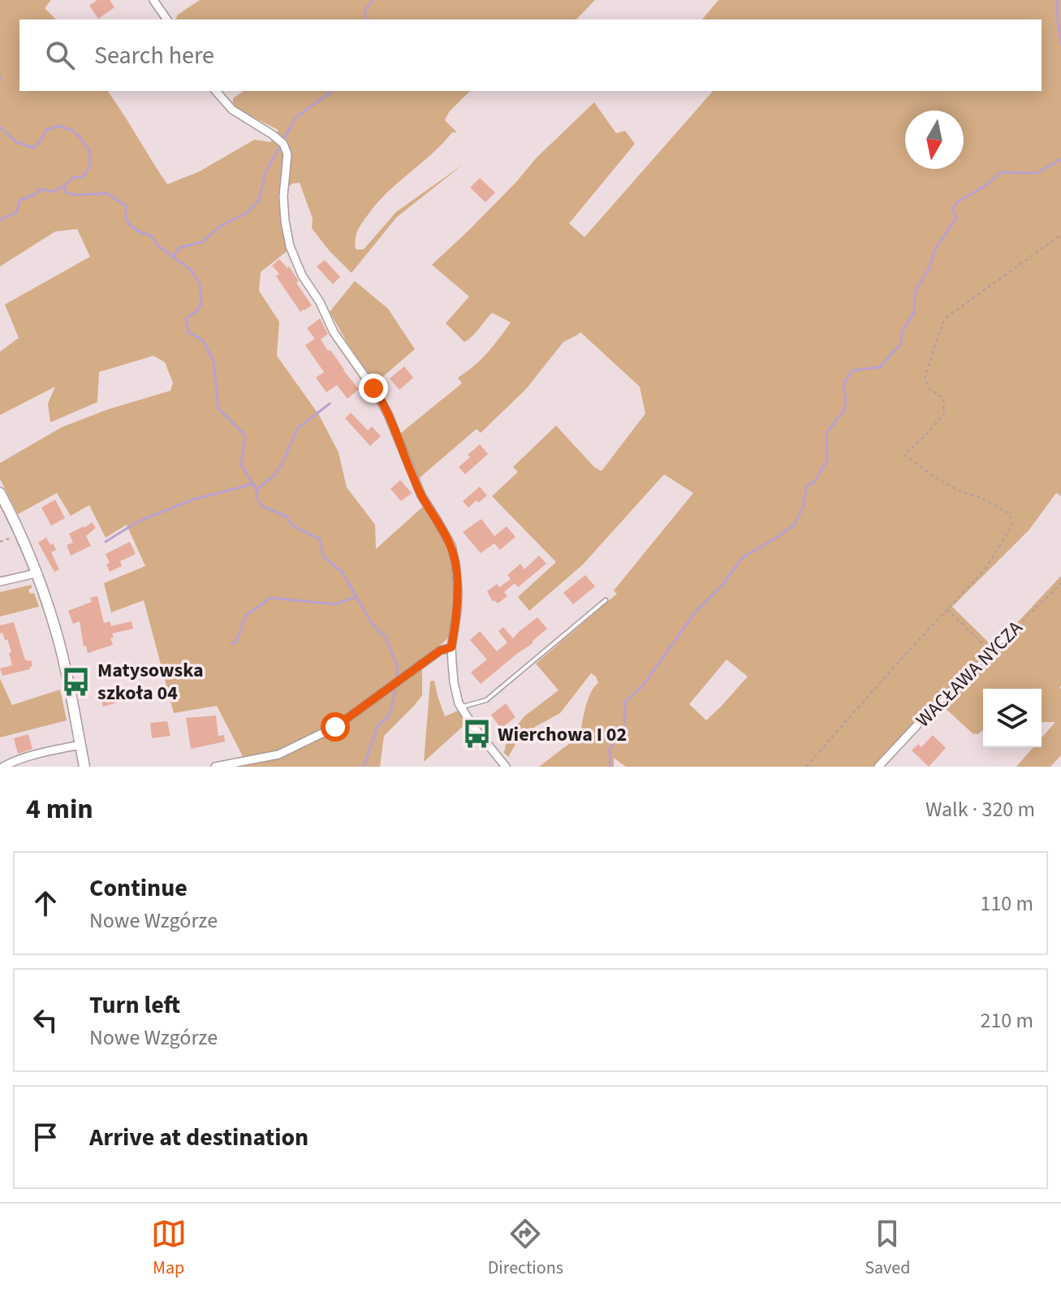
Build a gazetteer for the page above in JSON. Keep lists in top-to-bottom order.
{
  "streets": {
    "street": ["WACŁAWA NYCZA"]
  },
  "places": {
    "bus stop": ["Matysowska szkoła 04", "Wierchowa I 02"]
  },
  "north": "bottom",
  "page": {
    "search": "Search here",
    "heading": ["4 min", "Walk · 320 m"],
    "list": [
      ["Continue", "Nowe Wzgórze", "110 m"],
      ["Turn left", "Nowe Wzgórze", "210 m"],
      "Arrive at destination"
    ],
    "nav": ["Map", "Directions", "Saved"]
  }
}
